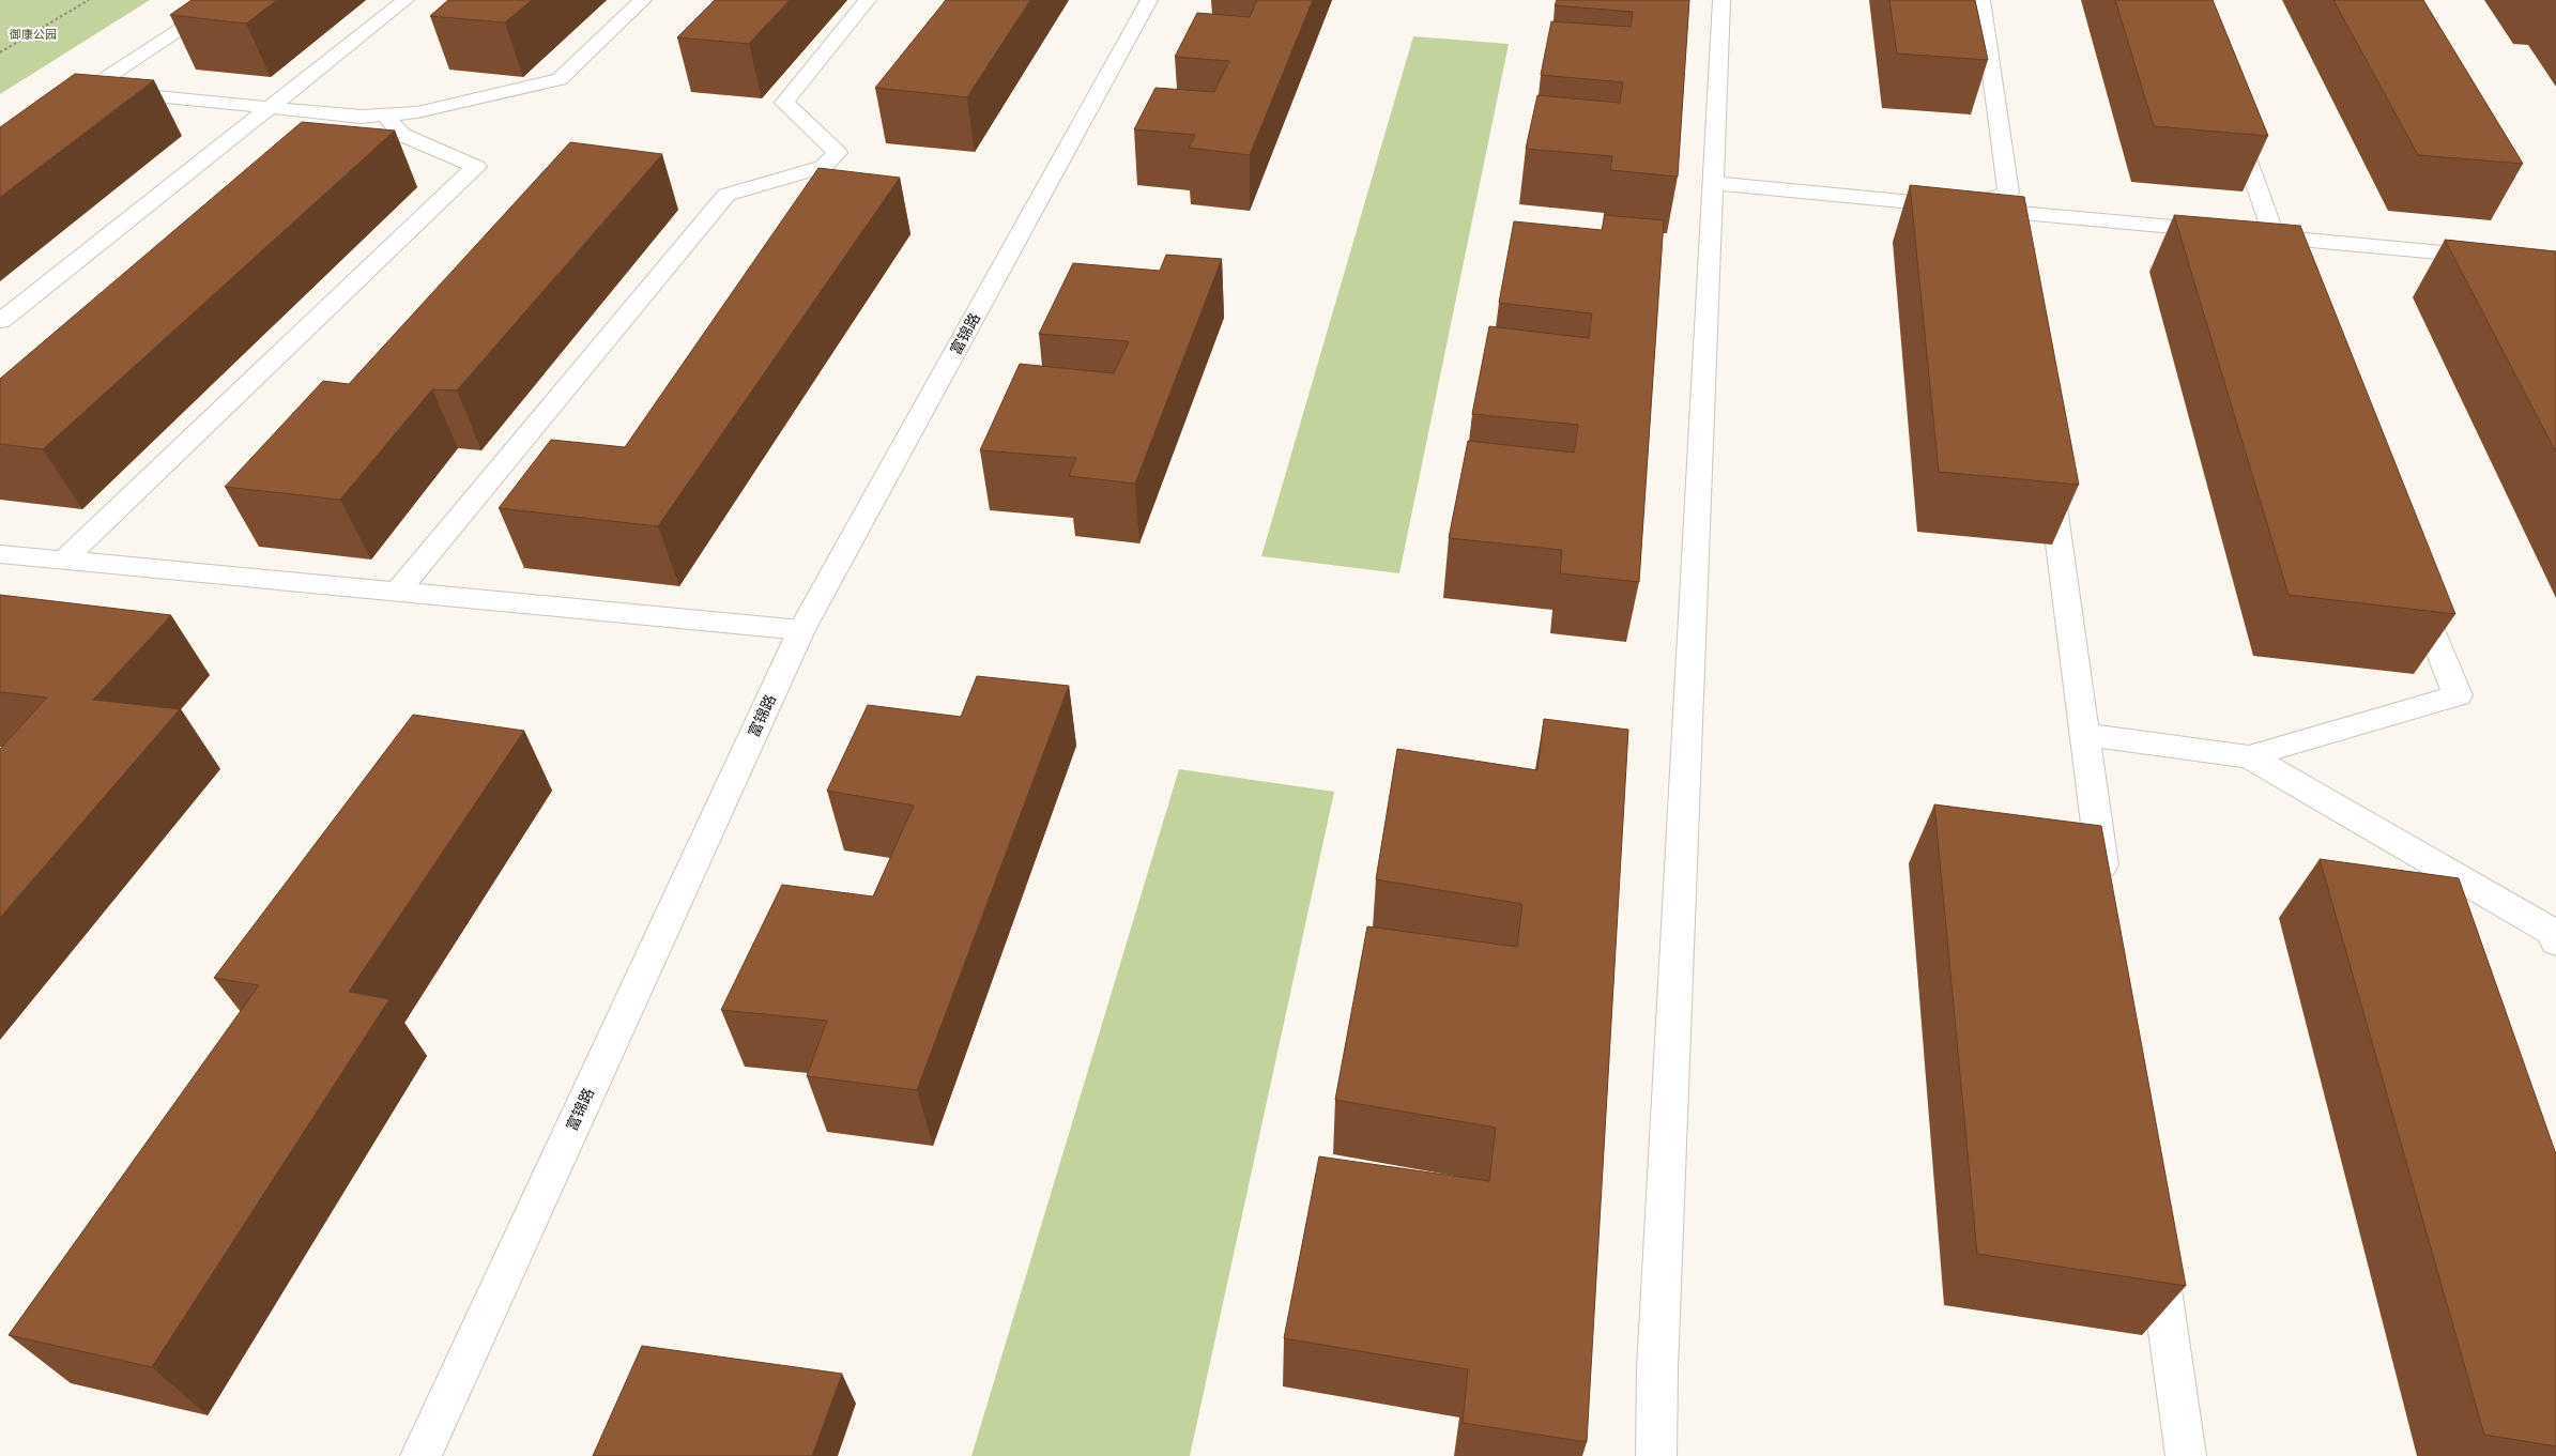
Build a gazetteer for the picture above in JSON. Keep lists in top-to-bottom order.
{
  "streets": {
    "street": ["富锦路"]
  },
  "parks": ["御康公园"]
}
